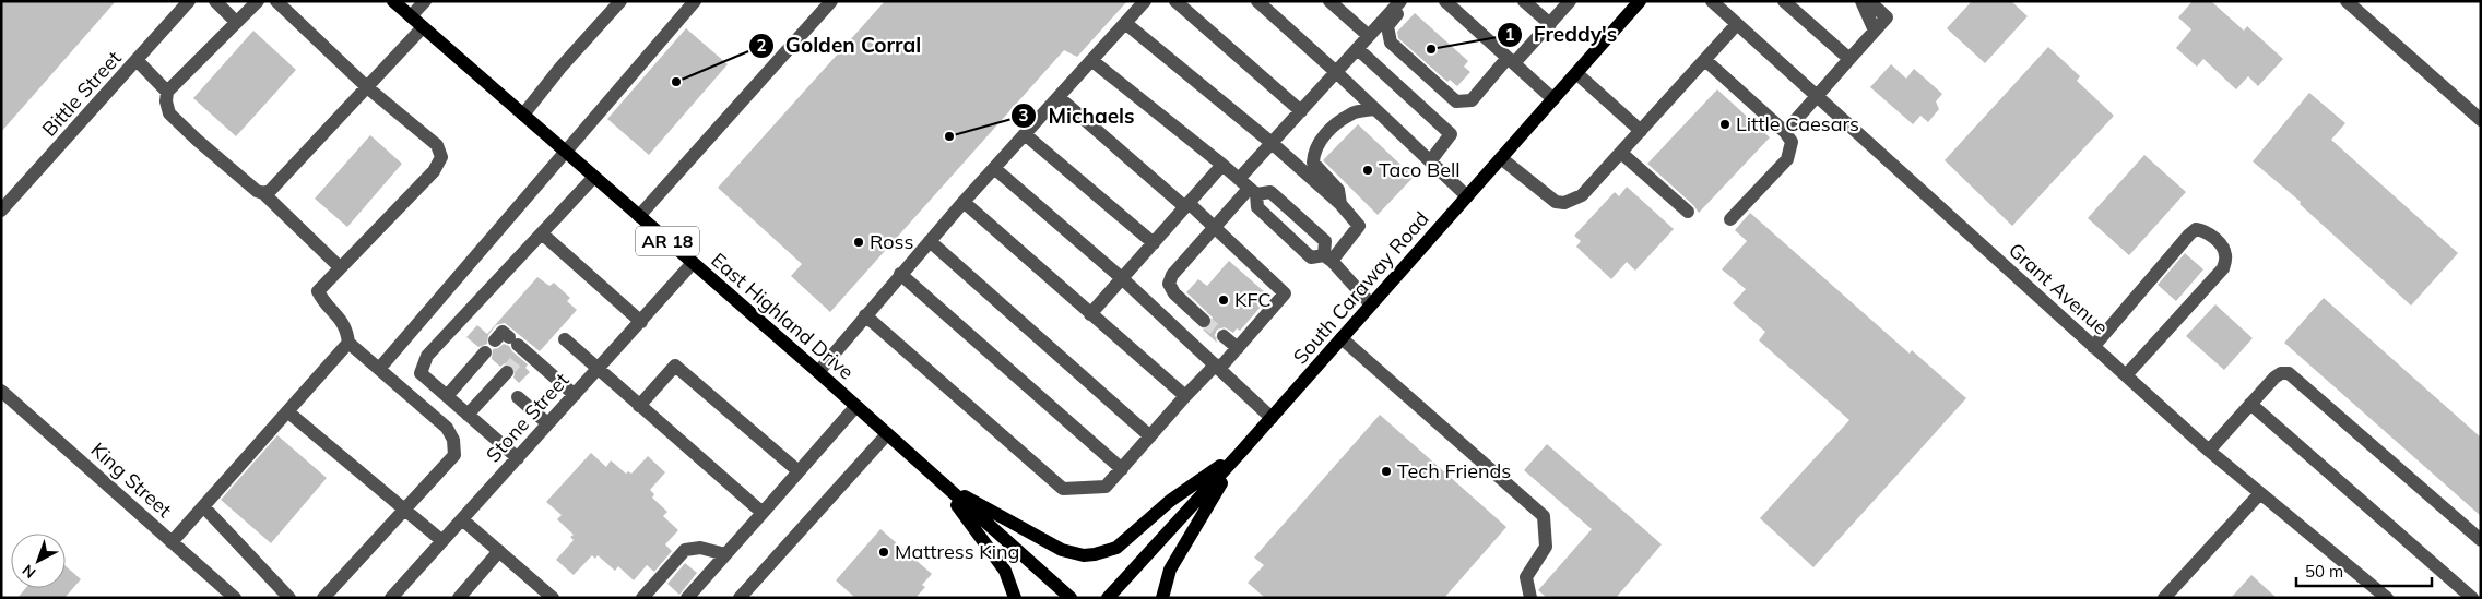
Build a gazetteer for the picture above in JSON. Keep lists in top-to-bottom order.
{
  "streets": {
    "main road": ["AR 18", "South Caraway Road", "East Highland Drive"],
    "street": [
      "Bittle Street",
      "Grant Avenue",
      "Stone Street",
      "King Street"
    ]
  },
  "crossings": [
    ["East Highland Drive", "Stone Street"]
  ],
  "places": [
    "Freddy's",
    "Golden Corral",
    "Little Caesars",
    "Michaels",
    "Taco Bell",
    "Ross",
    "KFC",
    "Tech Friends",
    "Mattress King"
  ],
  "scale_bar": "50 m",
  "north": "bottom left"
}
